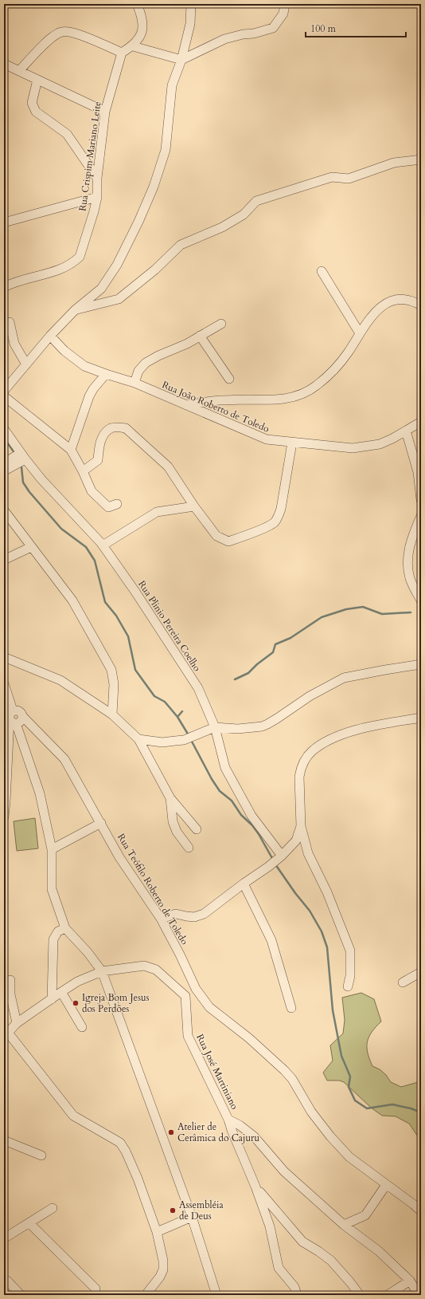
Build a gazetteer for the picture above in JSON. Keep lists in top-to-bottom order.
{
  "streets": {
    "street": [
      "Rua Crispim Mariano Leite",
      "Rua João Roberto de Toledo",
      "Rua Plinio Pereira Coelho",
      "Rua Teófilo Roberto de Toledo",
      "Rua José Martiniano"
    ]
  },
  "places": ["Igreja Bom Jesus dos Perdões", "Atelier de Cerâmica do Cajuru", "Assembléia de Deus"],
  "scale_bar": "100 m"
}
